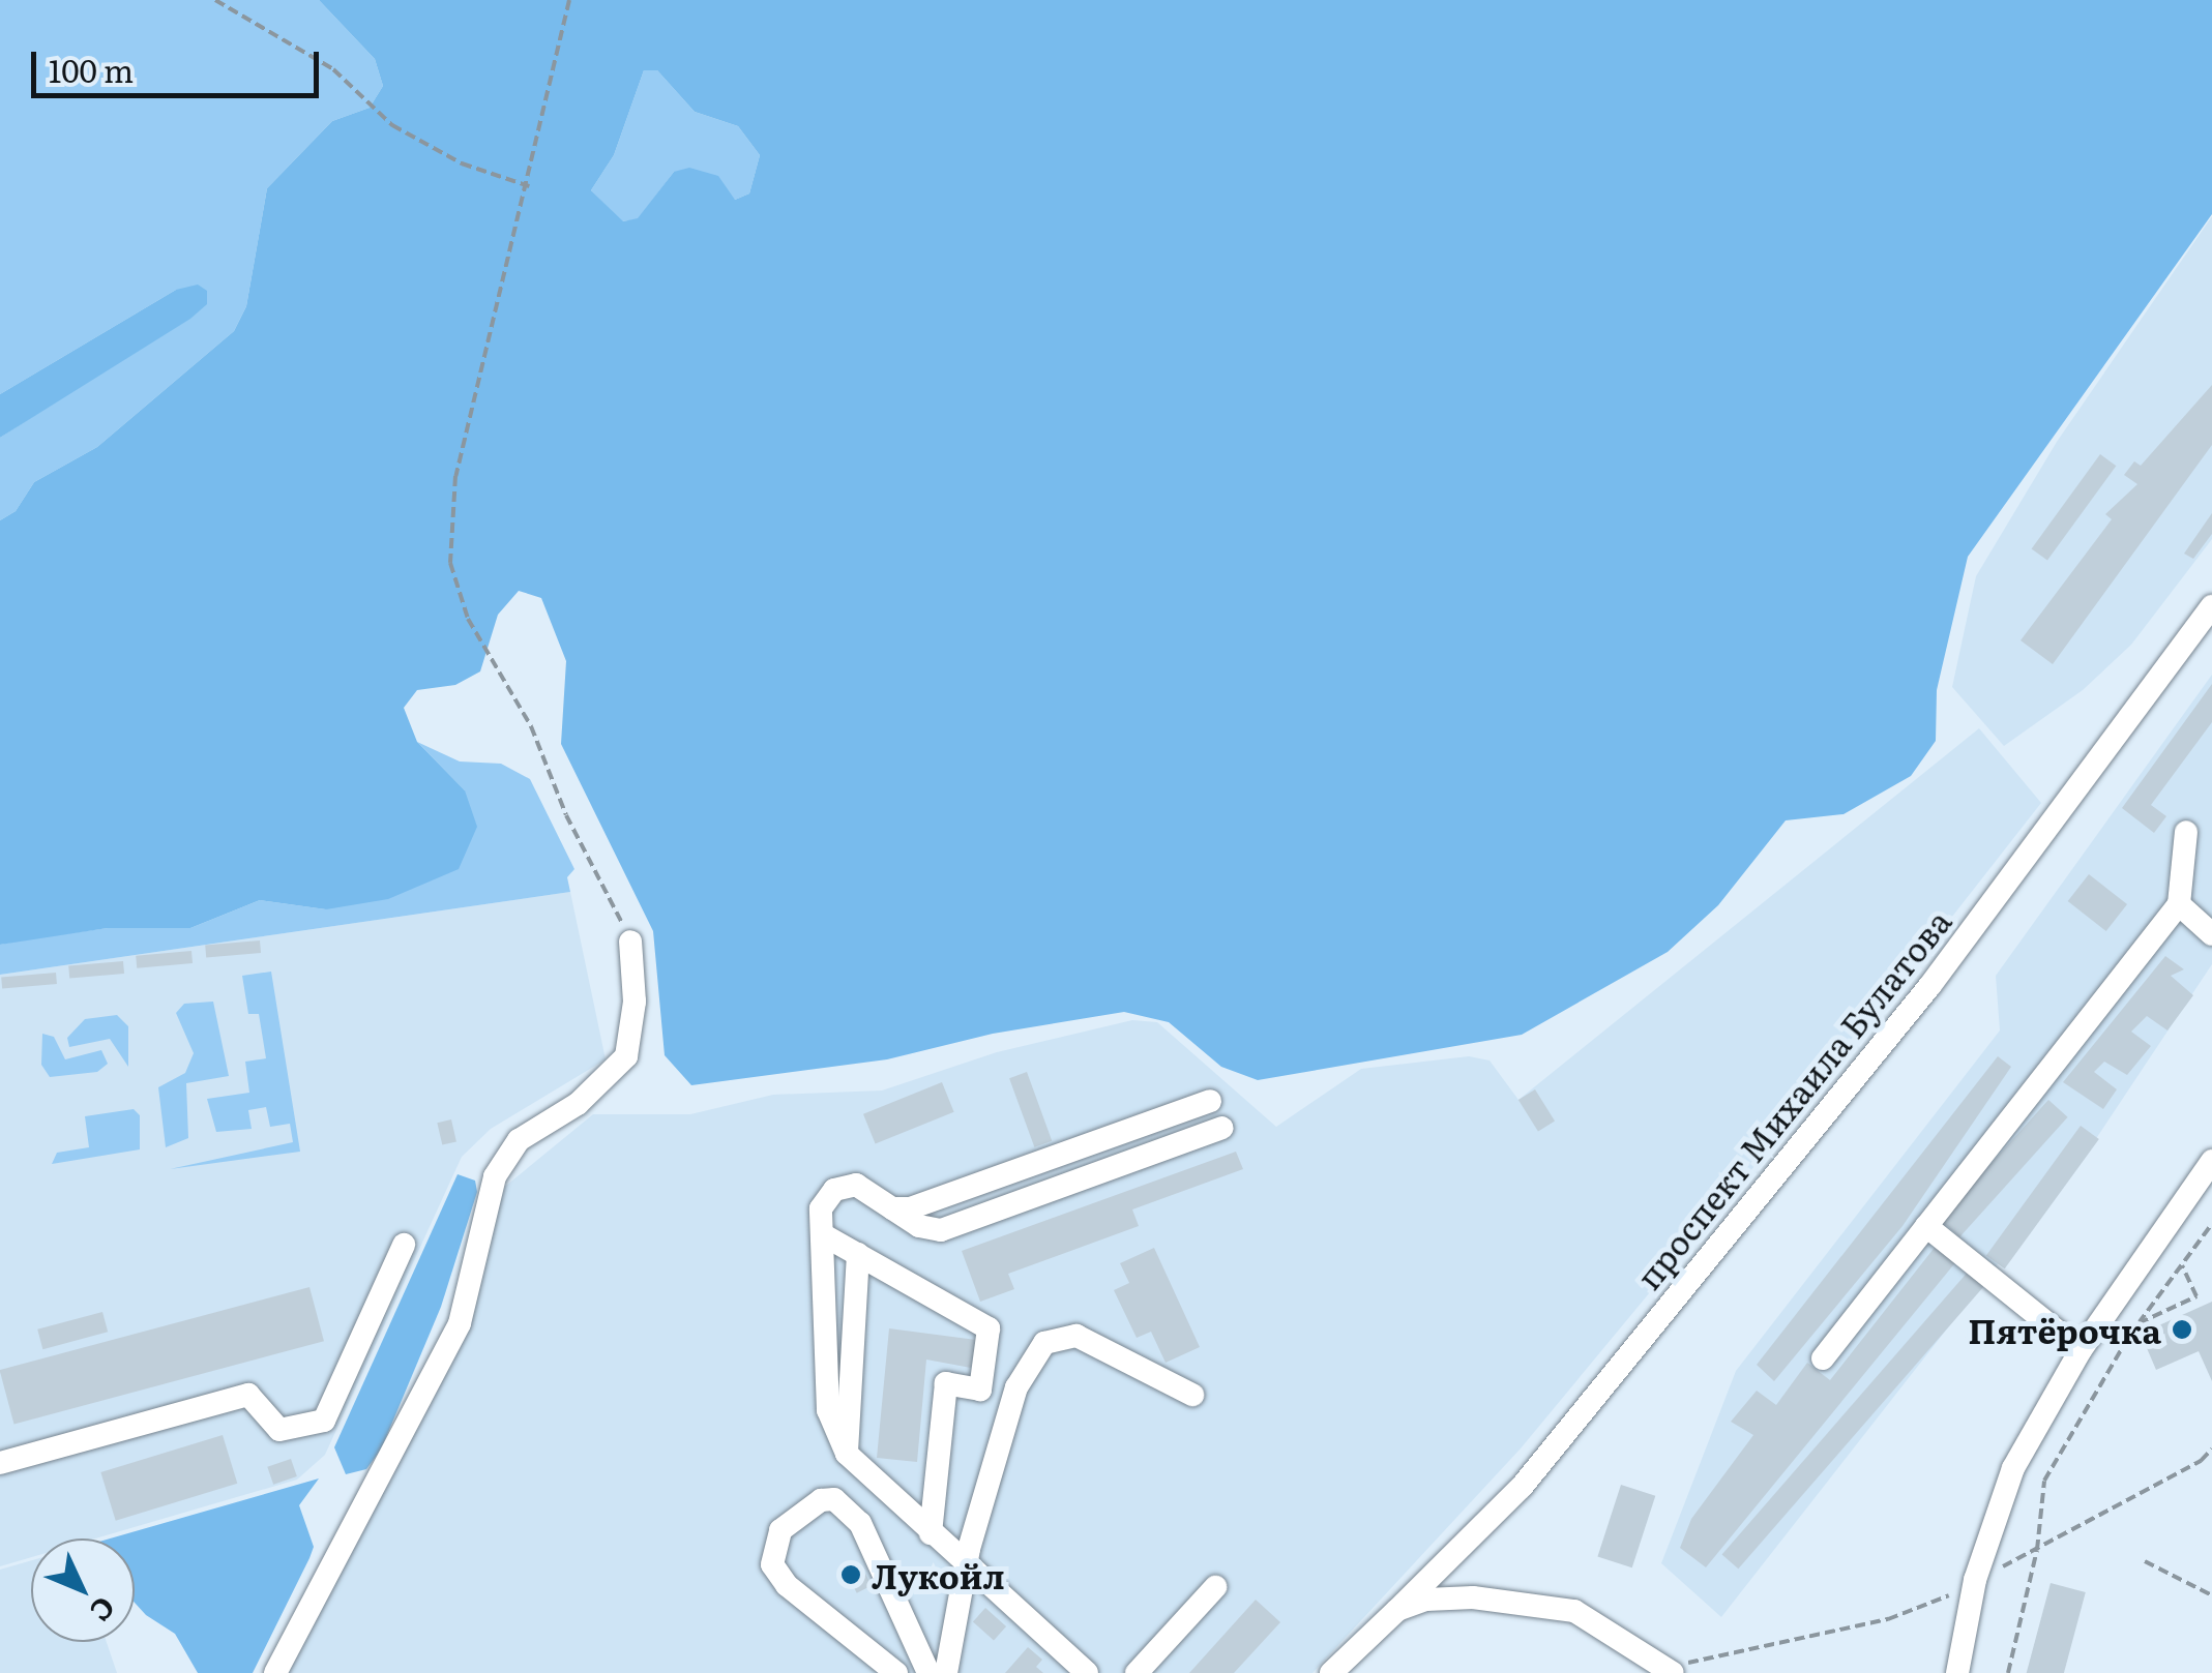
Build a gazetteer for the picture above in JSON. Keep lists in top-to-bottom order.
{
  "streets": {
    "street": ["проспект Михаила Булатова"]
  },
  "places": ["Пятёрочка", "Лукойл"],
  "scale_bar": "100 m",
  "north": "bottom right"
}
